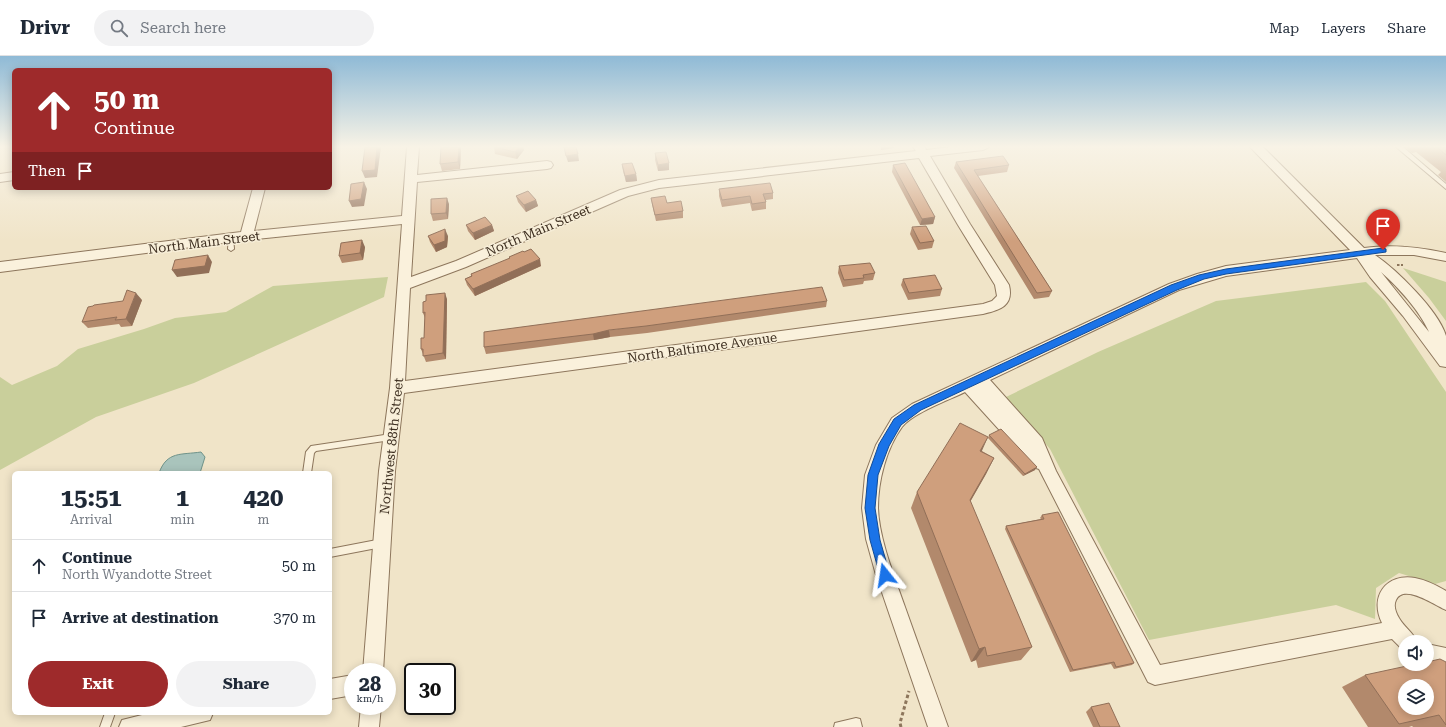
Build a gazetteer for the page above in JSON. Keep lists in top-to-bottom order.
{
  "streets": {
    "street": ["North Main Street", "North Baltimore Avenue", "Northwest 88th Street"]
  },
  "crossings": [
    ["North Main Street", "Northwest 88th Street"],
    ["North Baltimore Avenue", "Northwest 88th Street"]
  ],
  "page": {
    "header": "Drivr",
    "search": "Search here",
    "nav": ["Map", "Layers", "Share"],
    "turn": ["50 m", "Continue"],
    "then": "Then",
    "eta": [
      "15:51",
      "Arrival",
      "1",
      "min",
      "420",
      "m"
    ],
    "list": [
      {
        "name": "Continue",
        "note": "North Wyandotte Street",
        "value": "50 m"
      },
      {
        "name": "Arrive at destination",
        "value": "370 m"
      }
    ],
    "buttons": ["Exit", "Share"],
    "speed": "28 km/h",
    "limit": "30"
  }
}
